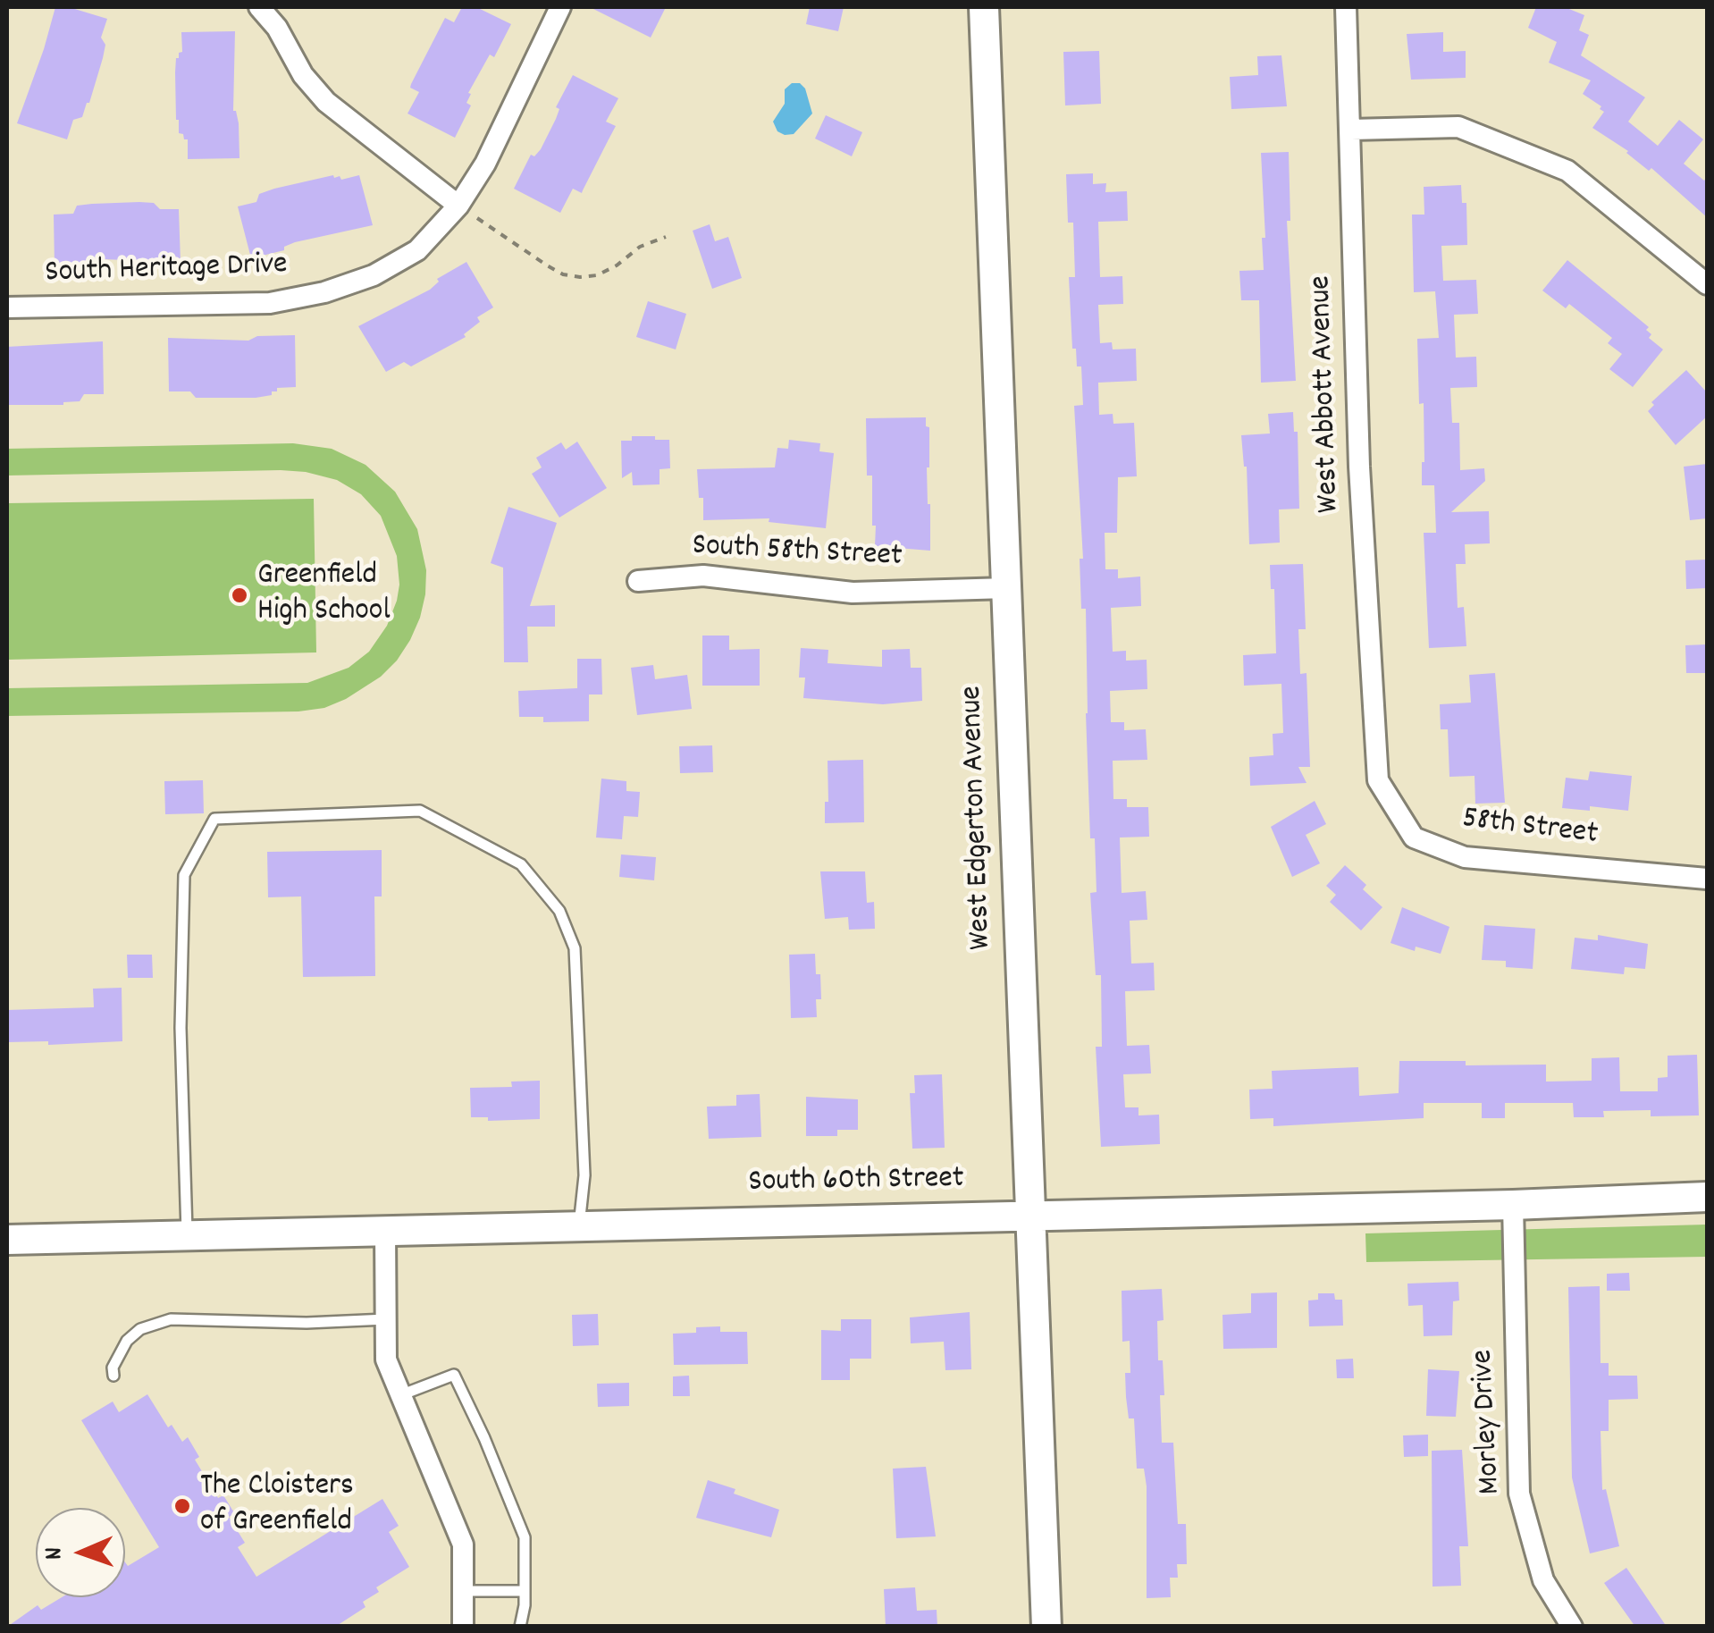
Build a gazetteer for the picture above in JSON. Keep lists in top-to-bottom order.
{
  "streets": {
    "street": [
      "South Heritage Drive",
      "West Abbott Avenue",
      "South 58th Street",
      "West Edgerton Avenue",
      "58th Street",
      "South 60th Street",
      "Morley Drive"
    ]
  },
  "crossings": [
    ["West Abbott Avenue", "58th Street"],
    ["South 58th Street", "West Edgerton Avenue"],
    ["West Edgerton Avenue", "South 60th Street"],
    ["South 60th Street", "Morley Drive"]
  ],
  "places": ["Greenfield High School", "The Cloisters of Greenfield"],
  "north": "left"
}
